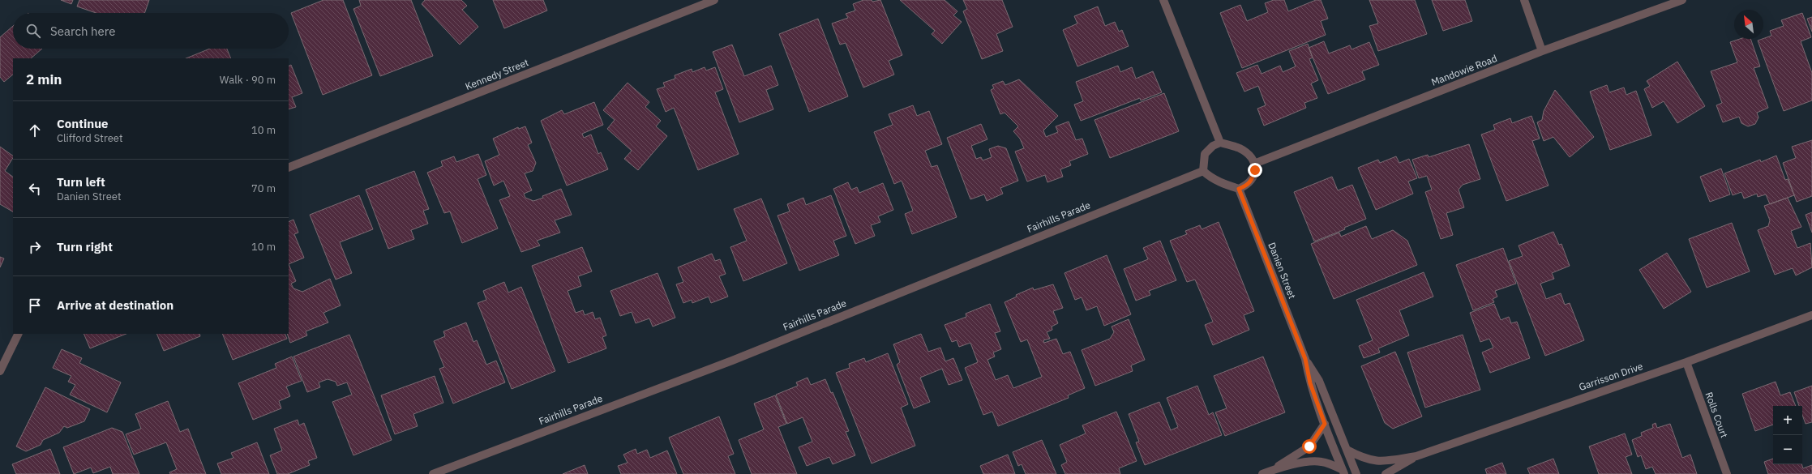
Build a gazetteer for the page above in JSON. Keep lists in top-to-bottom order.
{
  "streets": {
    "street": [
      "Mandowie Road",
      "Kennedy Street",
      "Fairhills Parade",
      "Danien Street",
      "Garrisson Drive",
      "Rolls Court"
    ]
  },
  "crossings": [
    ["Mandowie Road", "Fairhills Parade"],
    ["Mandowie Road", "Danien Street"],
    ["Fairhills Parade", "Danien Street"],
    ["Danien Street", "Garrisson Drive"],
    ["Garrisson Drive", "Rolls Court"]
  ],
  "north": "top left",
  "page": {
    "search": "Search here",
    "heading": ["2 min", "Walk · 90 m"],
    "list": [
      ["Continue", "Clifford Street", "10 m"],
      ["Turn left", "Danien Street", "70 m"],
      ["Turn right", "10 m"],
      "Arrive at destination"
    ],
    "map_buttons": ["+", "−"]
  }
}
